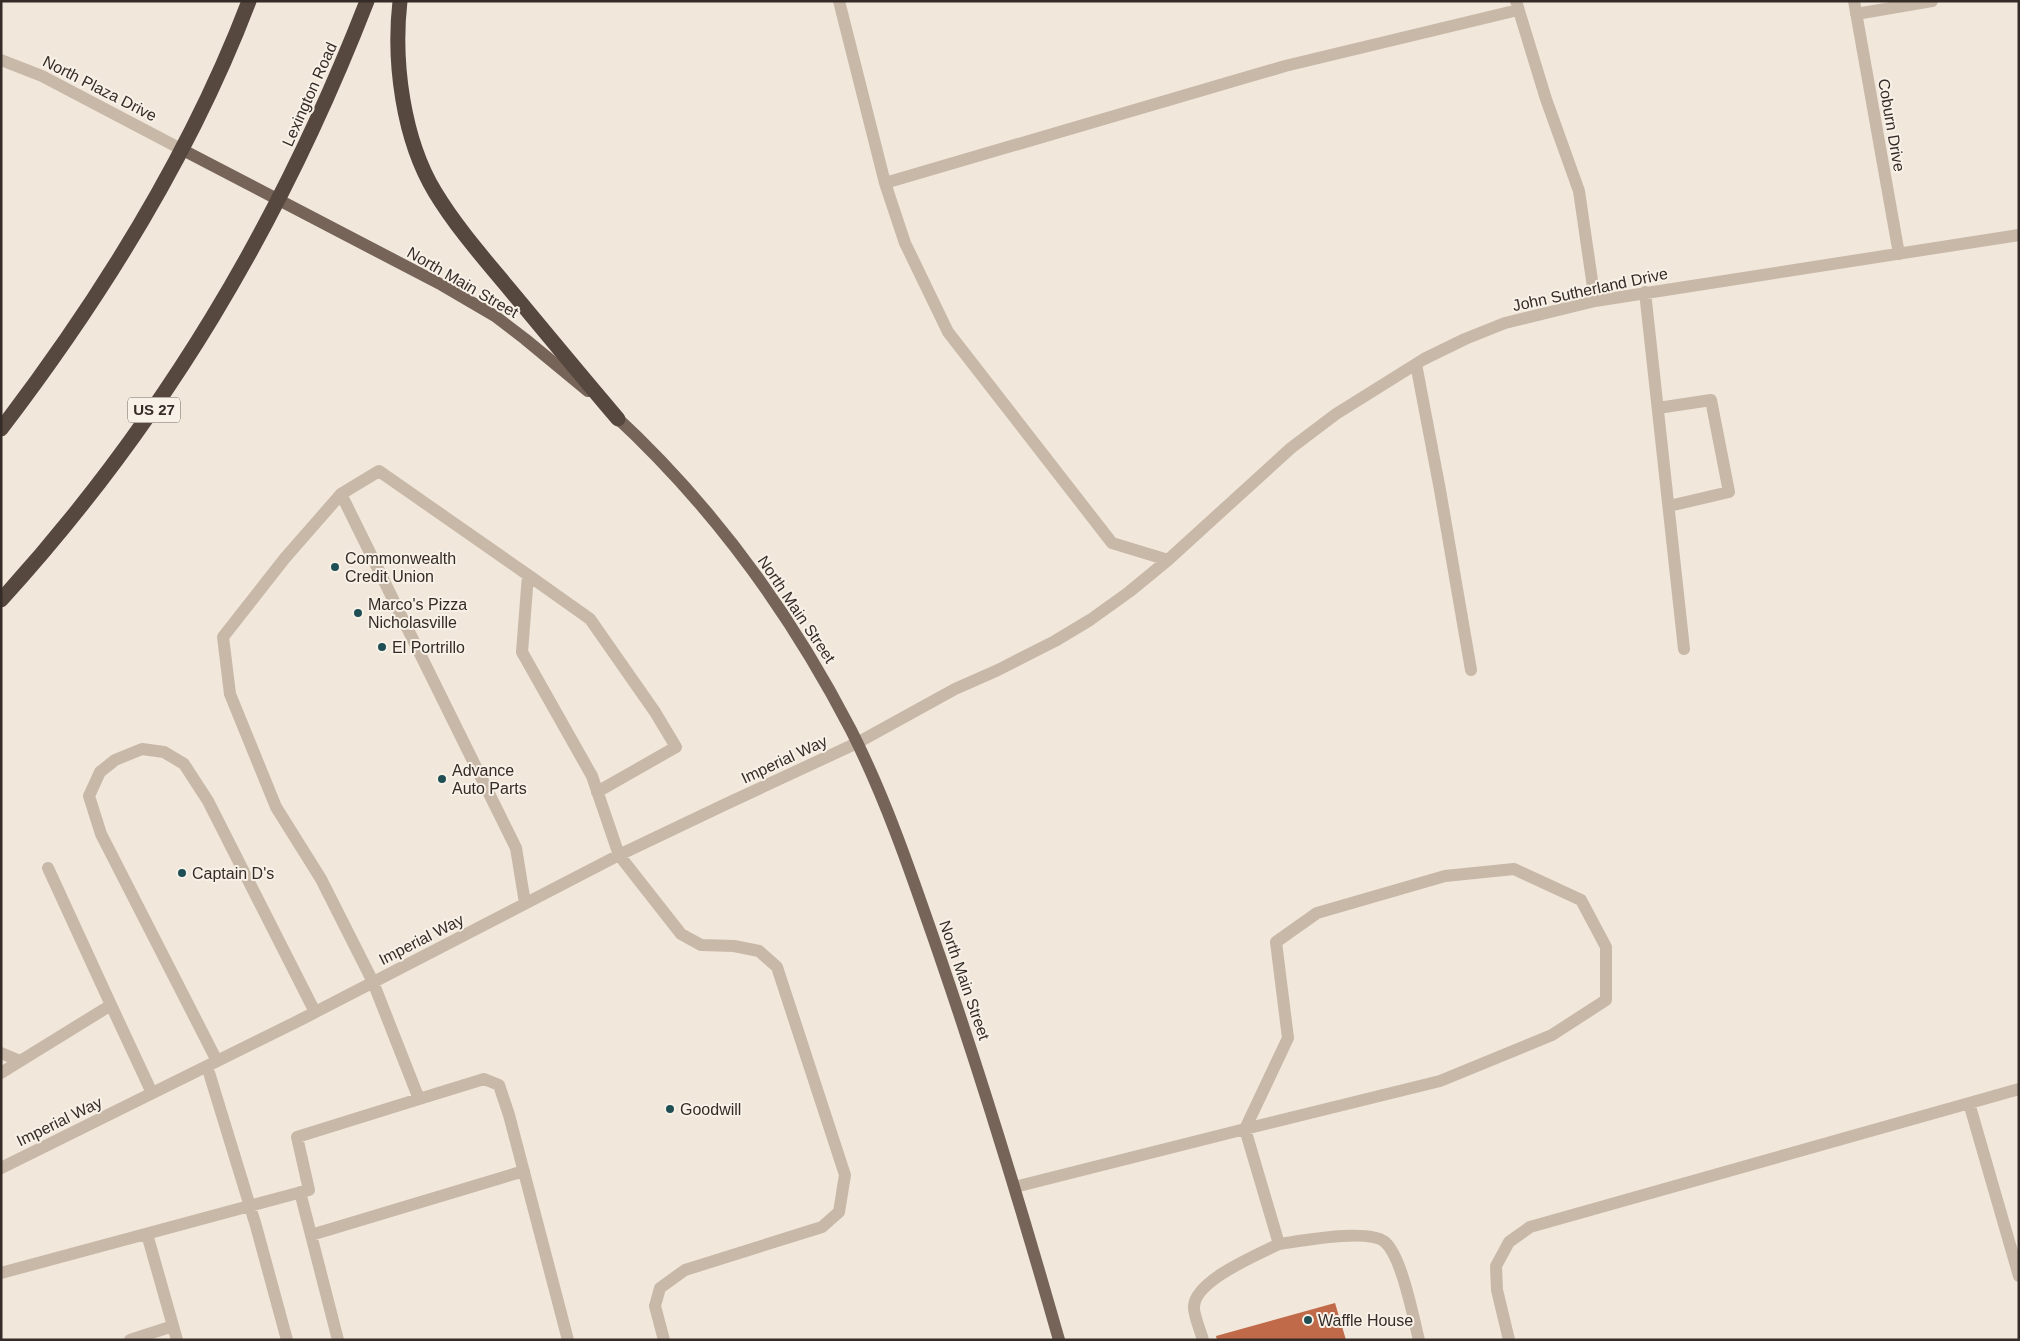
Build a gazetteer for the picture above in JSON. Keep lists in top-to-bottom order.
{
  "streets": {
    "highway": ["Lexington Road", "US 27"],
    "main road": ["North Main Street"],
    "street": [
      "North Plaza Drive",
      "Coburn Drive",
      "John Sutherland Drive",
      "Imperial Way"
    ]
  },
  "crossings": [
    ["North Plaza Drive", "North Main Street"],
    ["Lexington Road", "North Main Street"],
    ["Lexington Road", "US 27"],
    ["Coburn Drive", "John Sutherland Drive"],
    ["North Main Street", "US 27"],
    ["North Main Street", "Imperial Way"],
    ["John Sutherland Drive", "Imperial Way"]
  ],
  "places": [
    "Commonwealth Credit Union",
    "Marco's Pizza Nicholasville",
    "El Portrillo",
    "Advance Auto Parts",
    "Captain D's",
    "Goodwill",
    "Waffle House"
  ]
}
